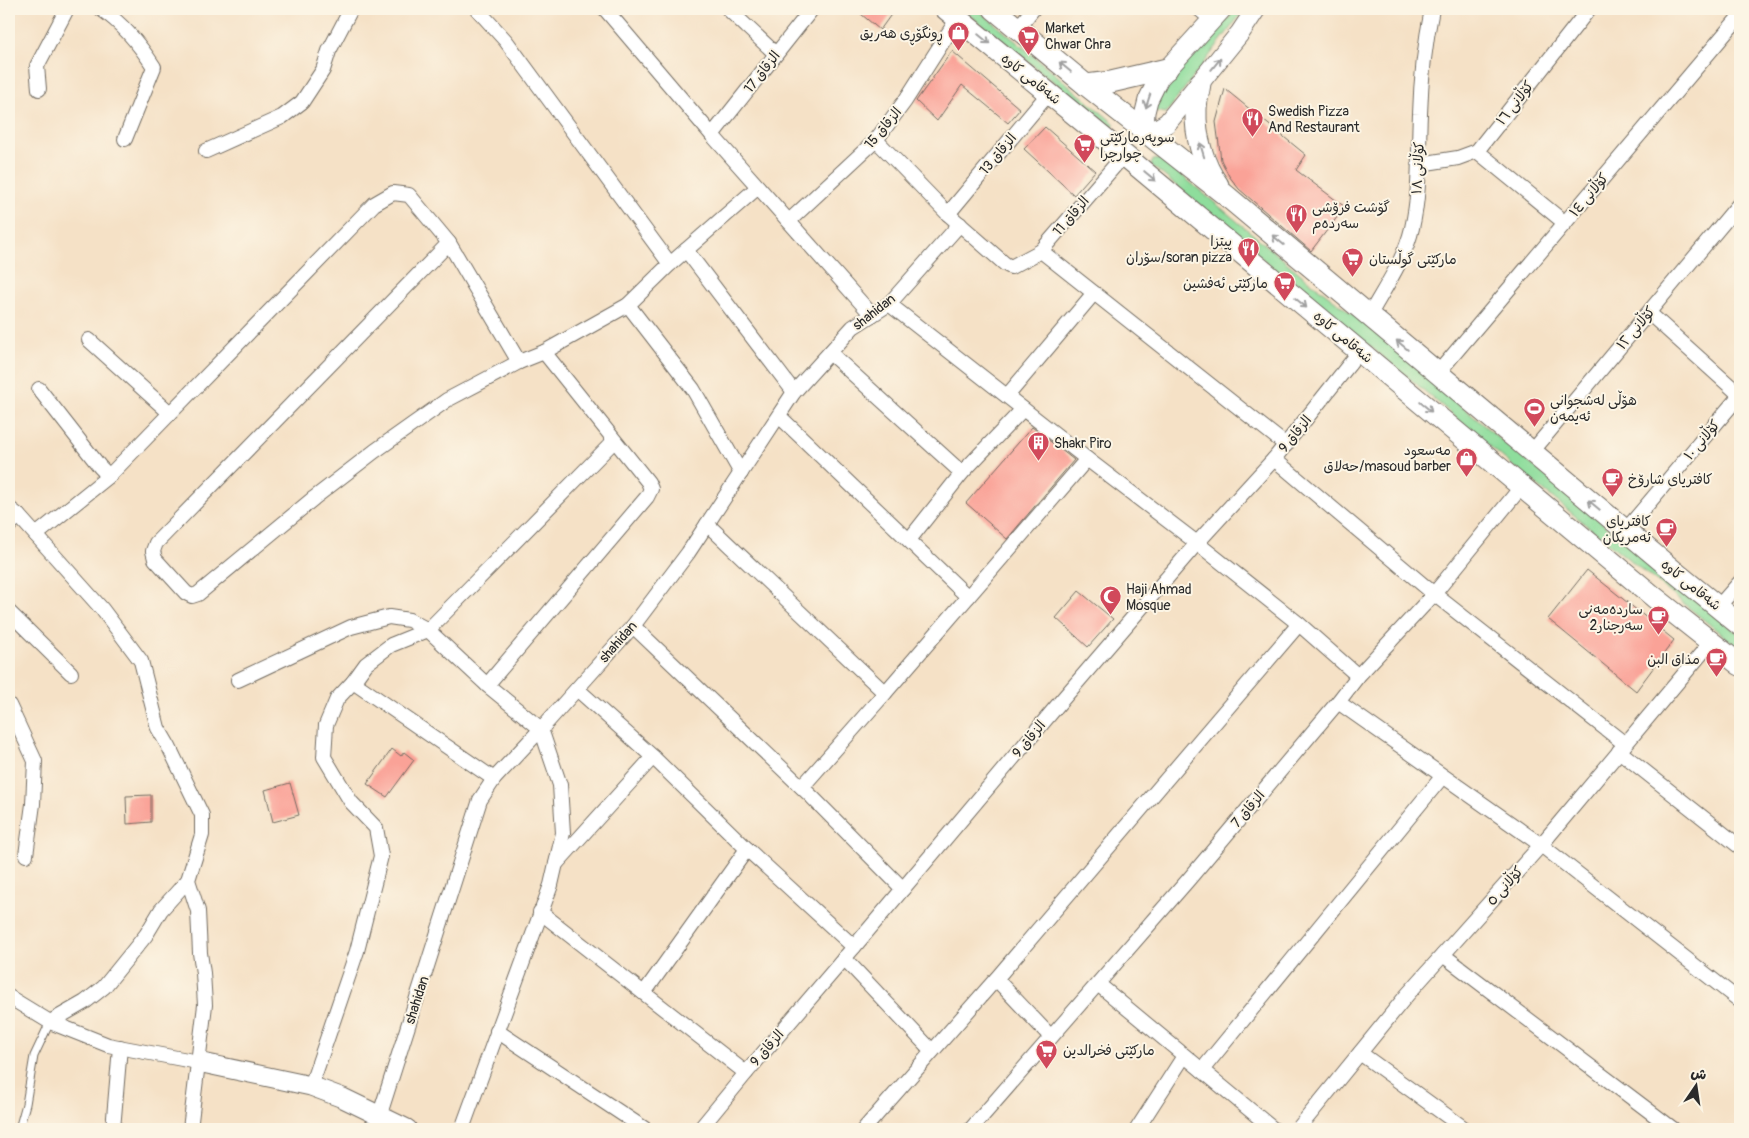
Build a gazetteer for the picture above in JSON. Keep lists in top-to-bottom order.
{
  "streets": {
    "main road": ["شەقامی کاوە"],
    "street": [
      "الزقاق 17",
      "کۆڵانی ١٦",
      "الزقاق 15",
      "الزقاق 13",
      "کۆڵانی ١٨",
      "کۆڵانی ١٤",
      "الزقاق 11",
      "shahidan",
      "کۆڵانی ١٢",
      "الزقاق 9",
      "کۆڵانی ١٠",
      "الزقاق 7",
      "کۆڵانی ٥"
    ]
  },
  "crossings": [
    ["شەقامی کاوە", "الزقاق 15"],
    ["شەقامی کاوە", "الزقاق 13"],
    ["شەقامی کاوە", "کۆڵانی ١٨"],
    ["شەقامی کاوە", "کۆڵانی ١٤"],
    ["شەقامی کاوە", "الزقاق 11"],
    ["شەقامی کاوە", "کۆڵانی ١٢"],
    ["شەقامی کاوە", "الزقاق 9"],
    ["شەقامی کاوە", "کۆڵانی ١٠"],
    ["شەقامی کاوە", "الزقاق 7"],
    ["شەقامی کاوە", "کۆڵانی ٥"],
    ["الزقاق 11", "shahidan"]
  ],
  "places": {
    "shop": ["ڕونگۆڕی هەریق", "مەسعود حەلاق/masoud barber"],
    "supermarket": [
      "Market Chwar Chra",
      "سوپەرمارکێتی چوارچرا",
      "مارکێتی گوڵستان",
      "مارکێتی ئەفشین",
      "مارکێتی فخرالدین"
    ],
    "restaurant": ["Swedish Pizza And Restaurant", "گۆشت فرۆشی سەردەم", "پیتزا سۆران/soran pizza"],
    "sports": ["هۆڵی لەشجوانی ئەیمەن"],
    "building": ["Shakr Piro"],
    "cafe": [
      "کافتریای شارۆخ",
      "کافتریای ئەمریکان",
      "ساردەمەنی سەرجنار2",
      "مذاق البن"
    ],
    "mosque": ["Haji Ahmad Mosque"]
  },
  "north": "top"
}
